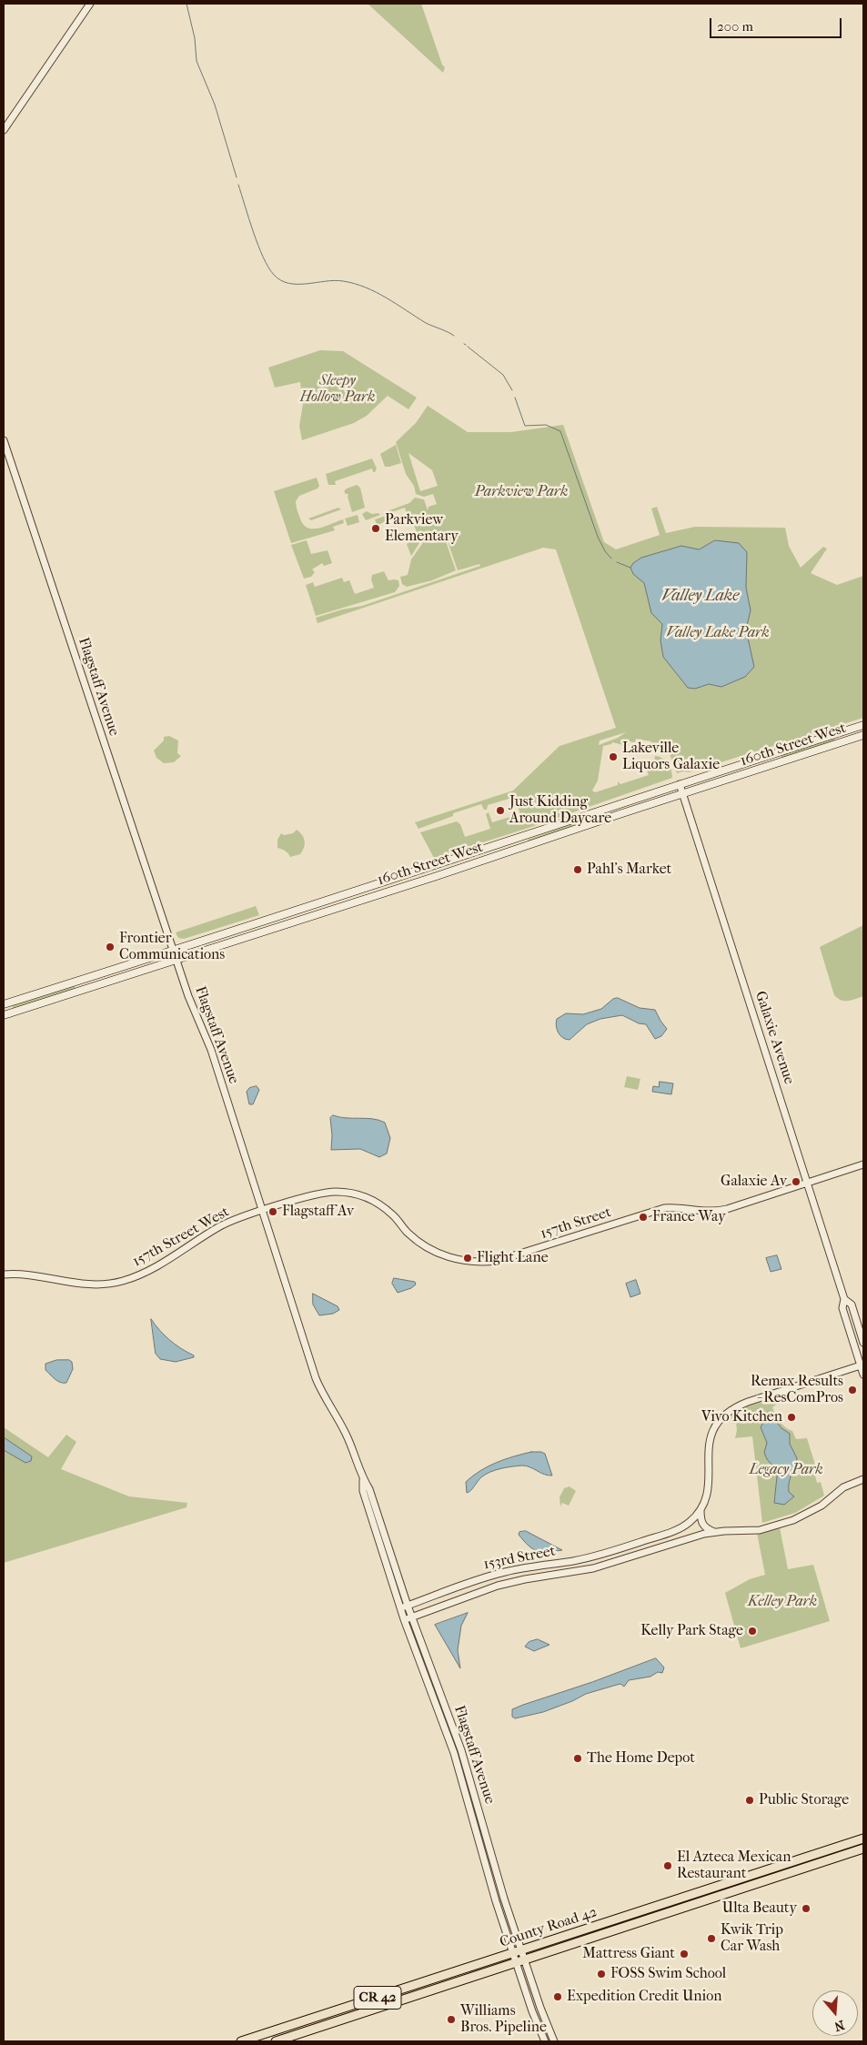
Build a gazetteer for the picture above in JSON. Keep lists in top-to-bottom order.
{
  "streets": {
    "highway": ["County Road 42", "CR 42"],
    "main road": ["160th Street West"],
    "street": [
      "Flagstaff Avenue",
      "Galaxie Avenue",
      "157th Street",
      "157th Street West",
      "153rd Street"
    ]
  },
  "crossings": [
    ["Flagstaff Avenue", "160th Street West"],
    ["Flagstaff Avenue", "157th Street"],
    ["Flagstaff Avenue", "157th Street West"],
    ["Flagstaff Avenue", "153rd Street"],
    ["Flagstaff Avenue", "County Road 42"],
    ["160th Street West", "Galaxie Avenue"],
    ["Galaxie Avenue", "157th Street"],
    ["157th Street", "157th Street West"]
  ],
  "water": ["Valley Lake"],
  "parks": [
    "Sleepy Hollow Park",
    "Parkview Park",
    "Valley Lake Park",
    "Legacy Park",
    "Kelley Park"
  ],
  "places": [
    "Parkview Elementary",
    "Lakeville Liquors Galaxie",
    "Just Kidding Around Daycare",
    "Pahl's Market",
    "Frontier Communications",
    "Galaxie Av",
    "Flagstaff Av",
    "France Way",
    "Flight Lane",
    "Remax Results - ResComPros",
    "Vivo Kitchen",
    "Kelly Park Stage",
    "The Home Depot",
    "Public Storage",
    "El Azteca Mexican Restaurant",
    "Ulta Beauty",
    "Kwik Trip Car Wash",
    "Mattress Giant",
    "FOSS Swim School",
    "Expedition Credit Union",
    "Williams Bros. Pipeline"
  ],
  "scale_bar": "200 m",
  "north": "bottom"
}
